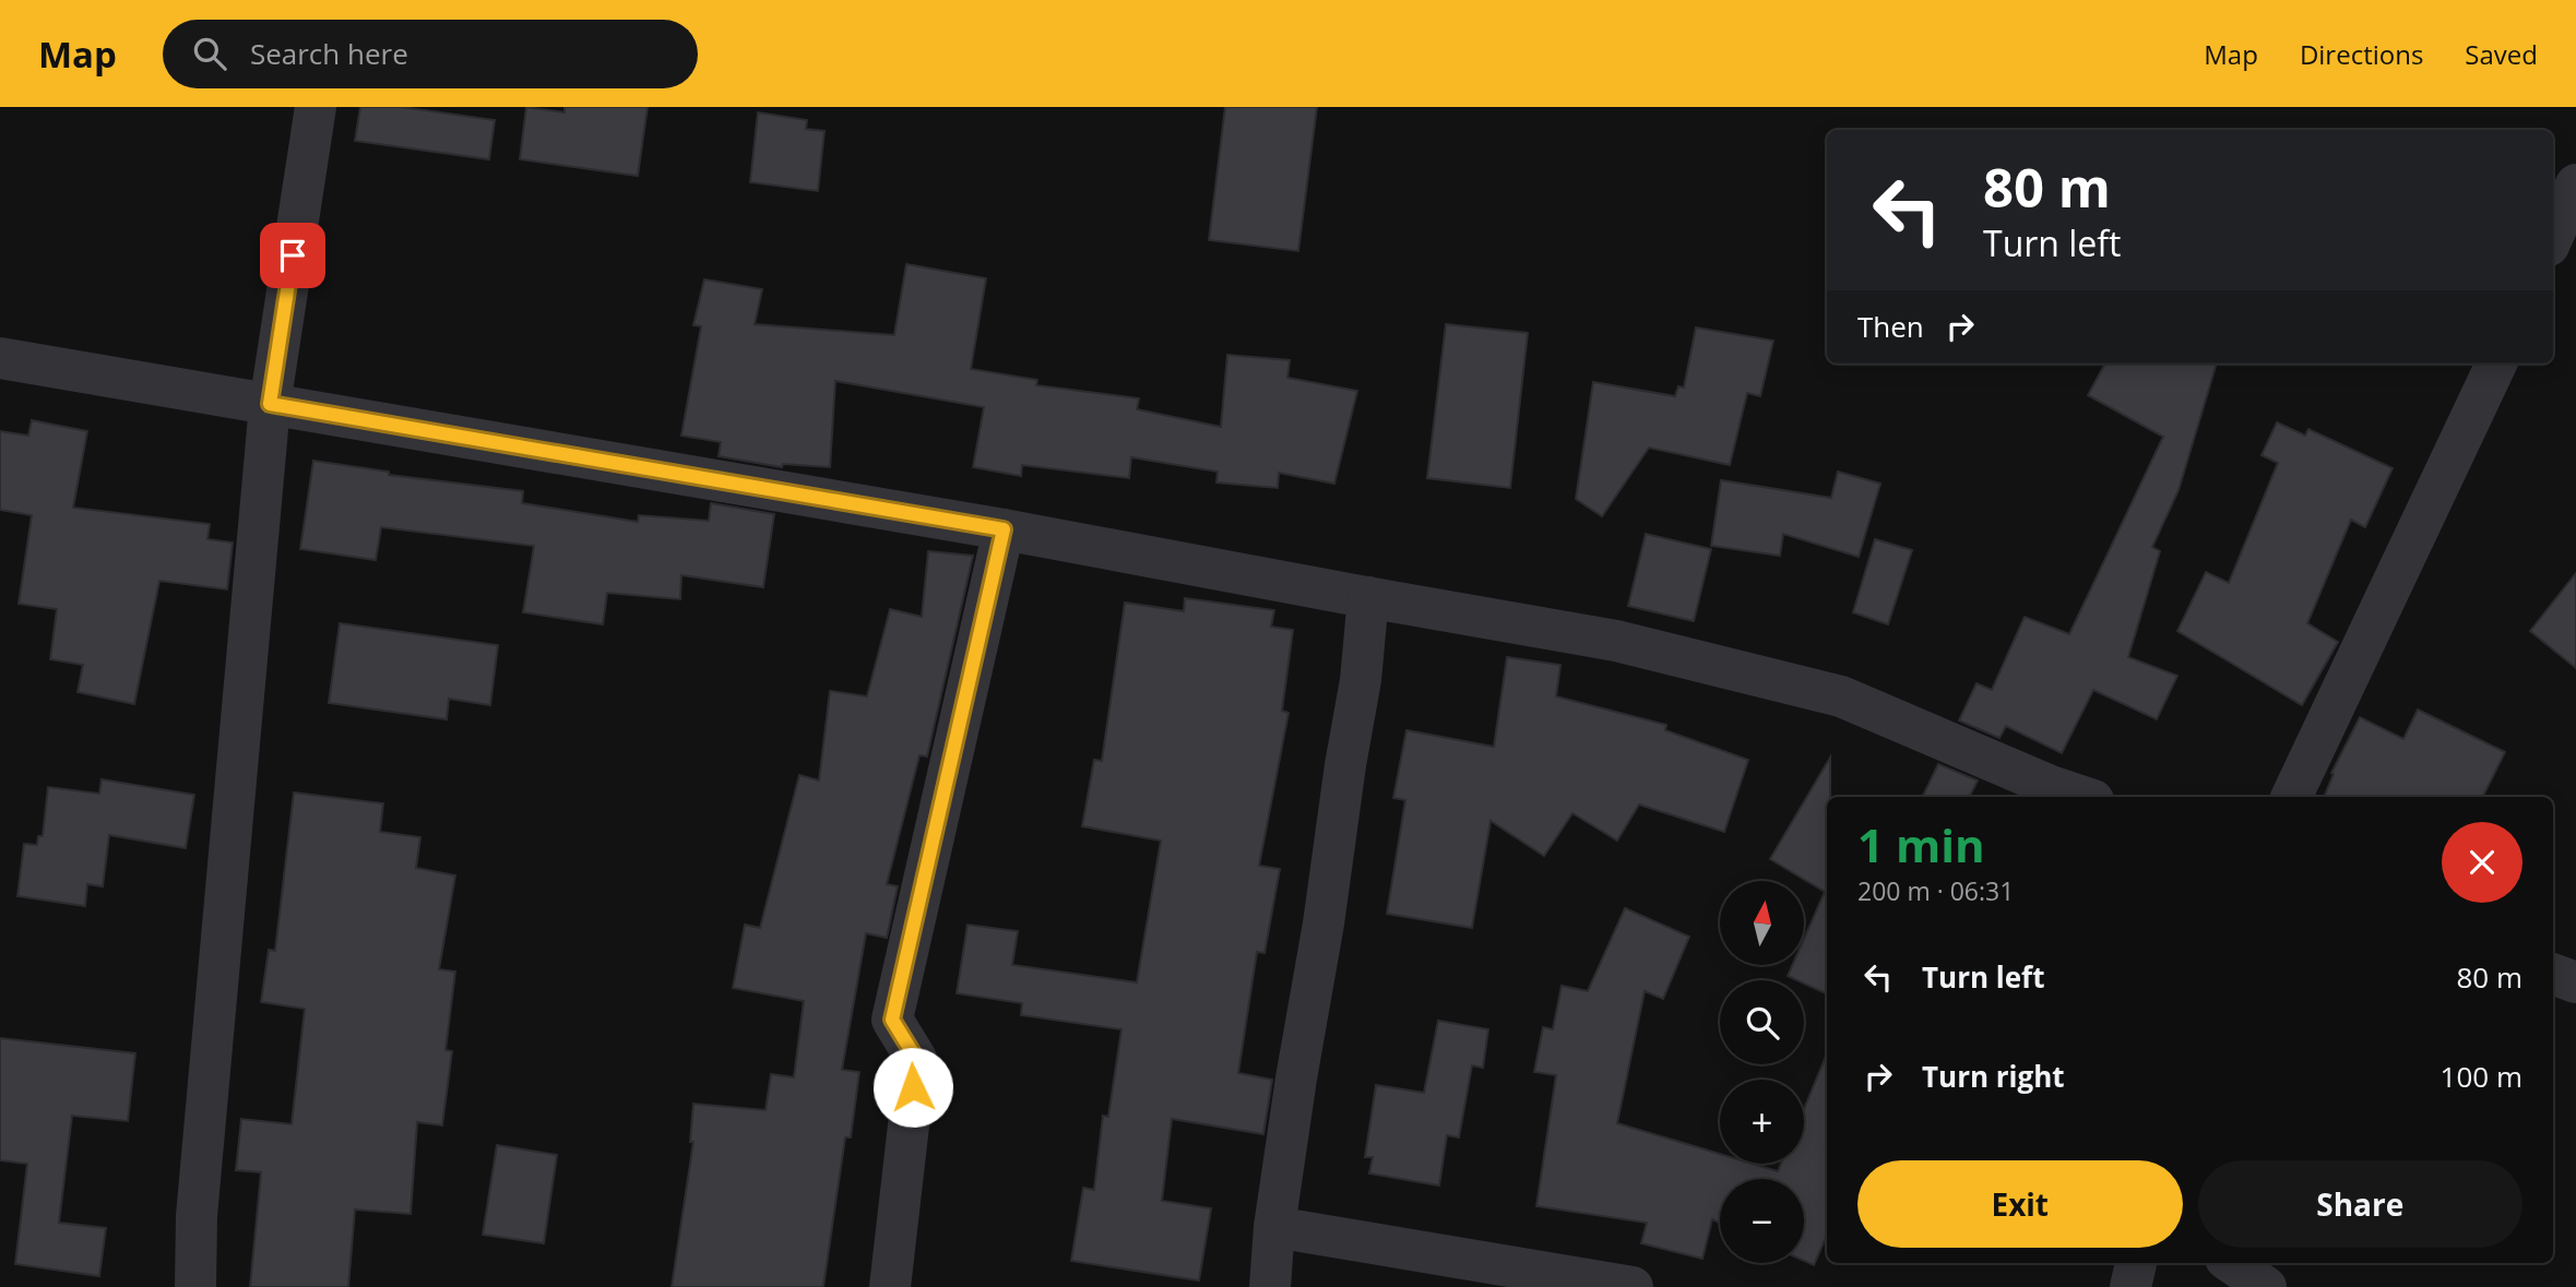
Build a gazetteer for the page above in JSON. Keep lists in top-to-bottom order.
{
  "north": "top",
  "page": {
    "header": "Map",
    "search": "Search here",
    "nav": ["Map", "Directions", "Saved"],
    "turn": ["80 m", "Turn left"],
    "then": "Then",
    "heading": ["1 min", "200 m · 06:31"],
    "map_buttons": ["+", "−"],
    "list": [
      {
        "name": "Turn left",
        "value": "80 m"
      },
      {
        "name": "Turn right",
        "value": "100 m"
      }
    ],
    "buttons": ["Exit", "Share"]
  }
}
